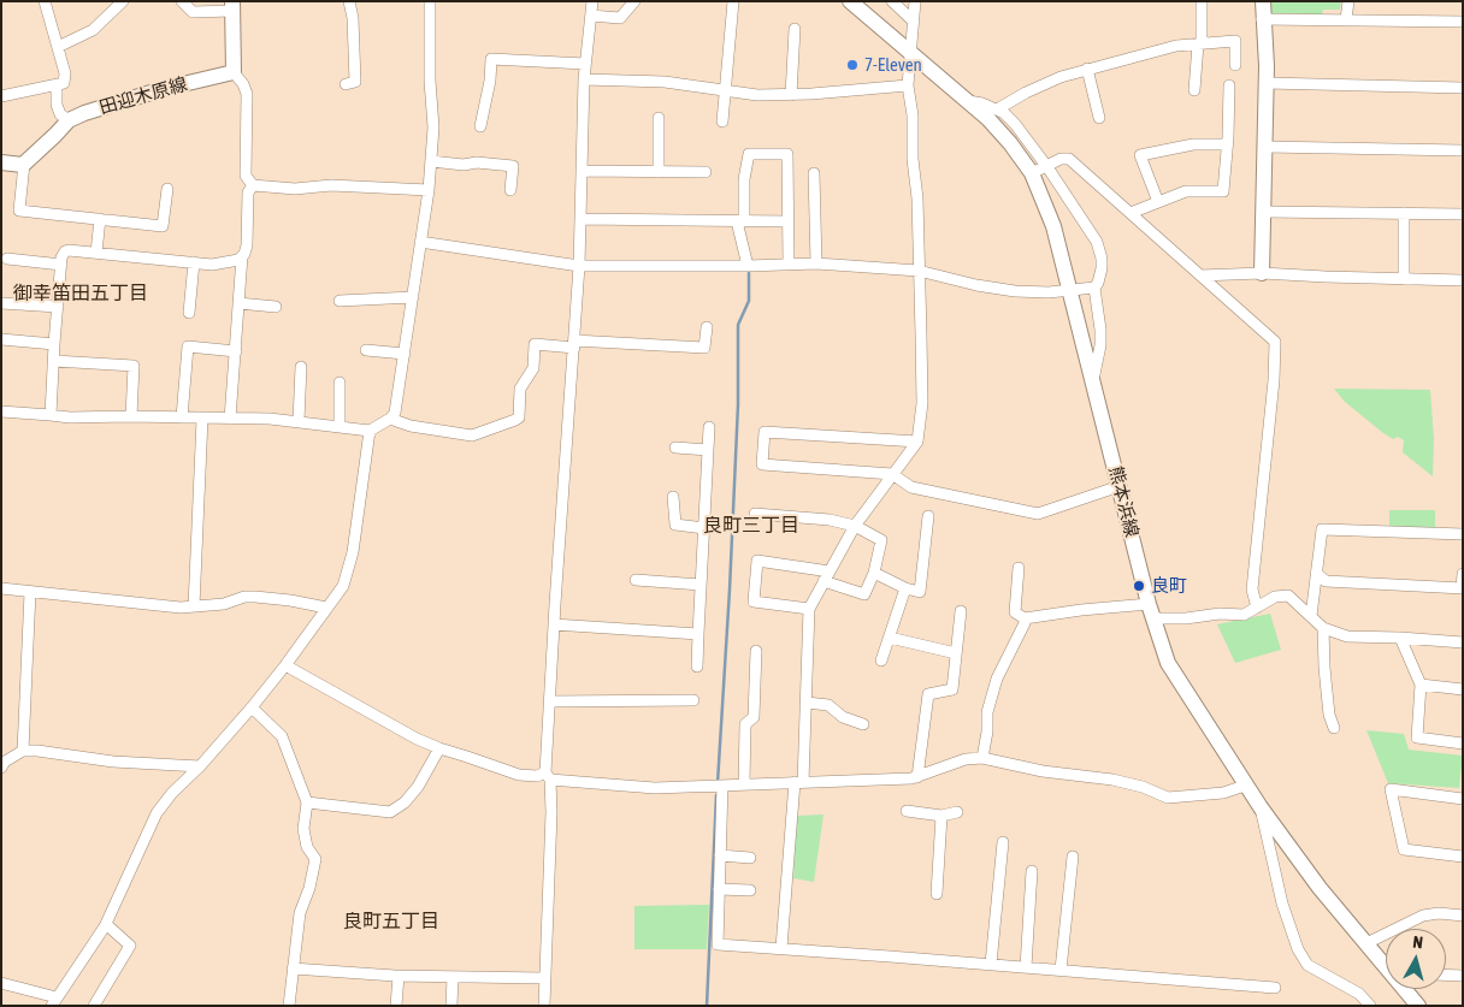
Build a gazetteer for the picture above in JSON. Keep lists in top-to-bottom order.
{
  "streets": {
    "main road": ["田迎木原線", "熊本浜線"]
  },
  "districts": ["御幸笛田五丁目", "良町三丁目", "良町五丁目"],
  "places": ["7-Eleven", "良町"],
  "north": "top"
}
